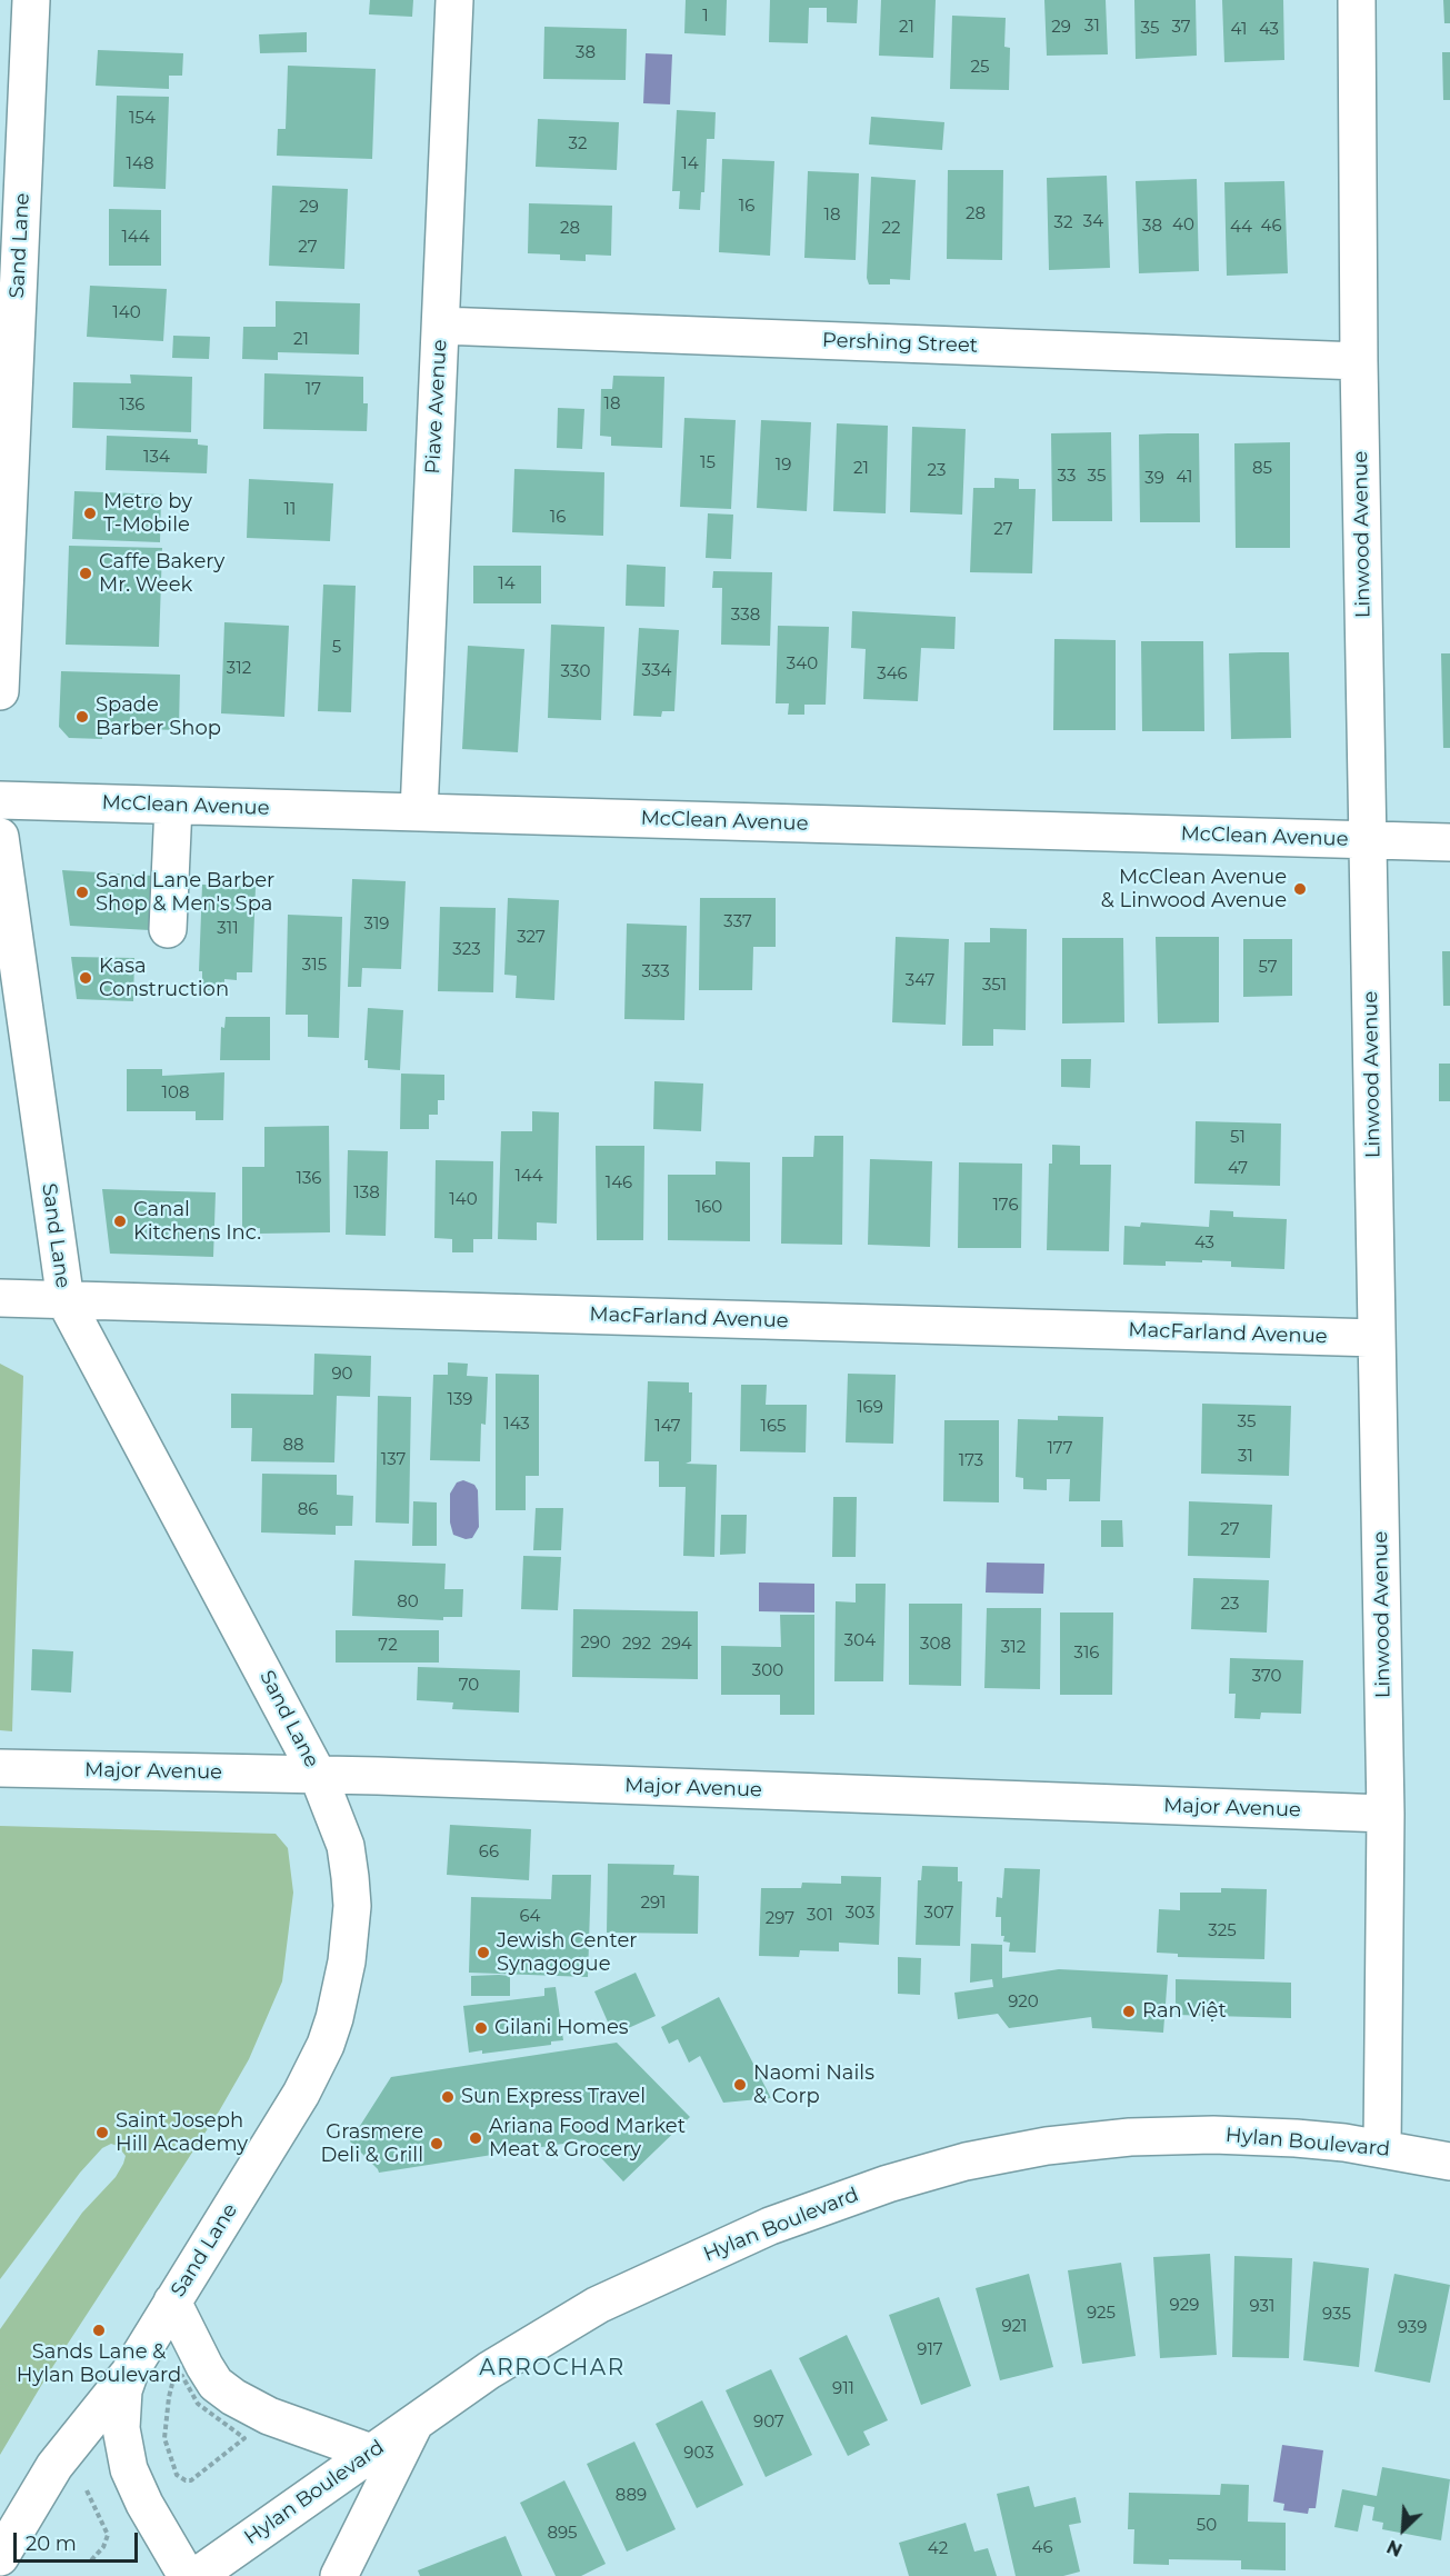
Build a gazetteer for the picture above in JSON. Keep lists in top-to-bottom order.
{
  "streets": {
    "street": [
      "Sand Lane",
      "Pershing Street",
      "Piave Avenue",
      "Linwood Avenue",
      "McClean Avenue",
      "MacFarland Avenue",
      "Major Avenue",
      "Hylan Boulevard"
    ]
  },
  "crossings": [
    ["Sand Lane", "MacFarland Avenue"],
    ["Sand Lane", "Major Avenue"],
    ["Pershing Street", "Piave Avenue"],
    ["Pershing Street", "Linwood Avenue"],
    ["Piave Avenue", "McClean Avenue"],
    ["Linwood Avenue", "McClean Avenue"],
    ["Linwood Avenue", "MacFarland Avenue"],
    ["Linwood Avenue", "Major Avenue"],
    ["Linwood Avenue", "Hylan Boulevard"]
  ],
  "districts": ["ARROCHAR"],
  "places": [
    "Metro by T-Mobile",
    "Caffe Bakery Mr. Week",
    "Spade Barber Shop",
    "McClean Avenue & Linwood Avenue",
    "Sand Lane Barber Shop & Men's Spa",
    "Kasa Construction",
    "Canal Kitchens Inc.",
    "Jewish Center Synagogue",
    "Ran Việt",
    "Gilani Homes",
    "Naomi Nails & Corp",
    "Sun Express Travel",
    "Saint Joseph Hill Academy",
    "Ariana Food Market Meat & Grocery",
    "Grasmere Deli & Grill",
    "Sands Lane & Hylan Boulevard"
  ],
  "house_numbers": [
    "1",
    "31",
    "21",
    "29",
    "37",
    "35",
    "41",
    "43",
    "38",
    "25",
    "154",
    "32",
    "148",
    "14",
    "16",
    "29",
    "28",
    "18",
    "34",
    "32",
    "40",
    "38",
    "46",
    "44",
    "28",
    "22",
    "144",
    "27",
    "140",
    "21",
    "17",
    "18",
    "136",
    "134",
    "15",
    "19",
    "21",
    "85",
    "23",
    "33",
    "35",
    "41",
    "39",
    "11",
    "16",
    "27",
    "14",
    "338",
    "5",
    "340",
    "312",
    "334",
    "330",
    "346",
    "337",
    "319",
    "311",
    "327",
    "323",
    "315",
    "57",
    "333",
    "347",
    "351",
    "108",
    "51",
    "47",
    "144",
    "136",
    "146",
    "138",
    "140",
    "176",
    "160",
    "43",
    "90",
    "139",
    "169",
    "35",
    "143",
    "147",
    "165",
    "88",
    "177",
    "31",
    "137",
    "173",
    "86",
    "27",
    "80",
    "23",
    "304",
    "290",
    "292",
    "294",
    "308",
    "72",
    "312",
    "316",
    "300",
    "370",
    "70",
    "66",
    "291",
    "303",
    "307",
    "301",
    "64",
    "297",
    "325",
    "920",
    "929",
    "931",
    "925",
    "935",
    "921",
    "939",
    "917",
    "911",
    "907",
    "903",
    "889",
    "50",
    "895",
    "46",
    "42"
  ],
  "scale_bar": "20 m",
  "north": "bottom left"
}
